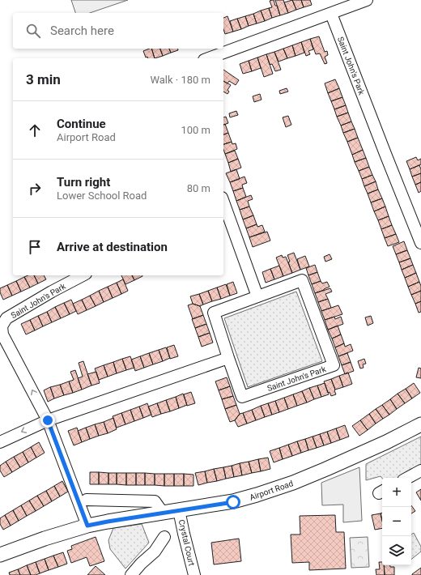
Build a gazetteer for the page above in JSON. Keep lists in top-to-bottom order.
{
  "streets": {
    "main road": ["Airport Road"],
    "street": ["Saint John's Park", "Crystal Court"]
  },
  "crossings": [
    ["Airport Road", "Crystal Court"]
  ],
  "page": {
    "search": "Search here",
    "heading": ["3 min", "Walk · 180 m"],
    "list": [
      ["Continue", "Airport Road", "100 m"],
      ["Turn right", "Lower School Road", "80 m"],
      "Arrive at destination"
    ],
    "map_buttons": ["+", "−"]
  }
}
